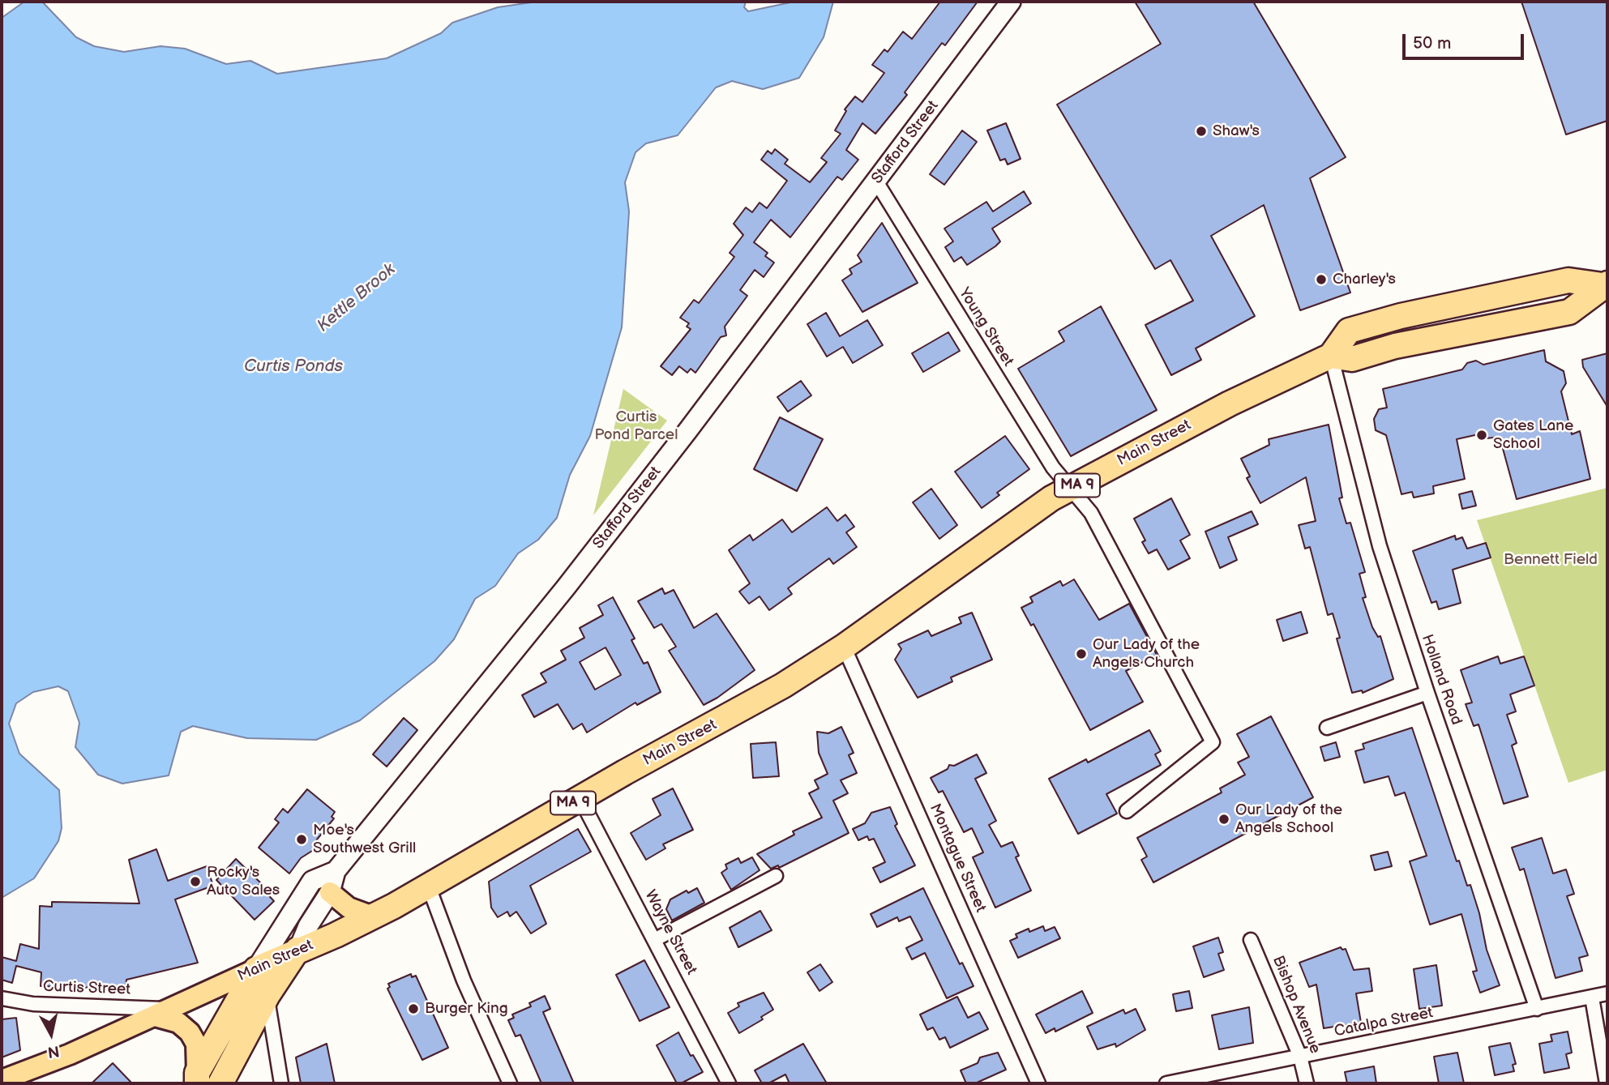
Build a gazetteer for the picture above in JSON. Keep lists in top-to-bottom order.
{
  "streets": {
    "highway": ["Main Street", "MA 9"],
    "main road": ["Stafford Street"],
    "street": [
      "Young Street",
      "Holland Road",
      "Montague Street",
      "Wayne Street",
      "Curtis Street",
      "Bishop Avenue",
      "Catalpa Street"
    ]
  },
  "crossings": [
    ["Stafford Street", "Young Street"],
    ["Stafford Street", "Main Street"],
    ["Young Street", "Main Street"],
    ["Main Street", "Holland Road"],
    ["Main Street", "Montague Street"],
    ["Main Street", "Wayne Street"],
    ["Main Street", "Curtis Street"],
    ["Holland Road", "Catalpa Street"],
    ["Bishop Avenue", "Catalpa Street"]
  ],
  "water": ["Kettle Brook", "Curtis Ponds"],
  "parks": ["Curtis Pond Parcel", "Bennett Field"],
  "places": [
    "Shaw's",
    "Charley's",
    "Gates Lane School",
    "Our Lady of the Angels Church",
    "Our Lady of the Angels School",
    "Moe's Southwest Grill",
    "Rocky's Auto Sales",
    "Burger King"
  ],
  "scale_bar": "50 m",
  "north": "bottom"
}
